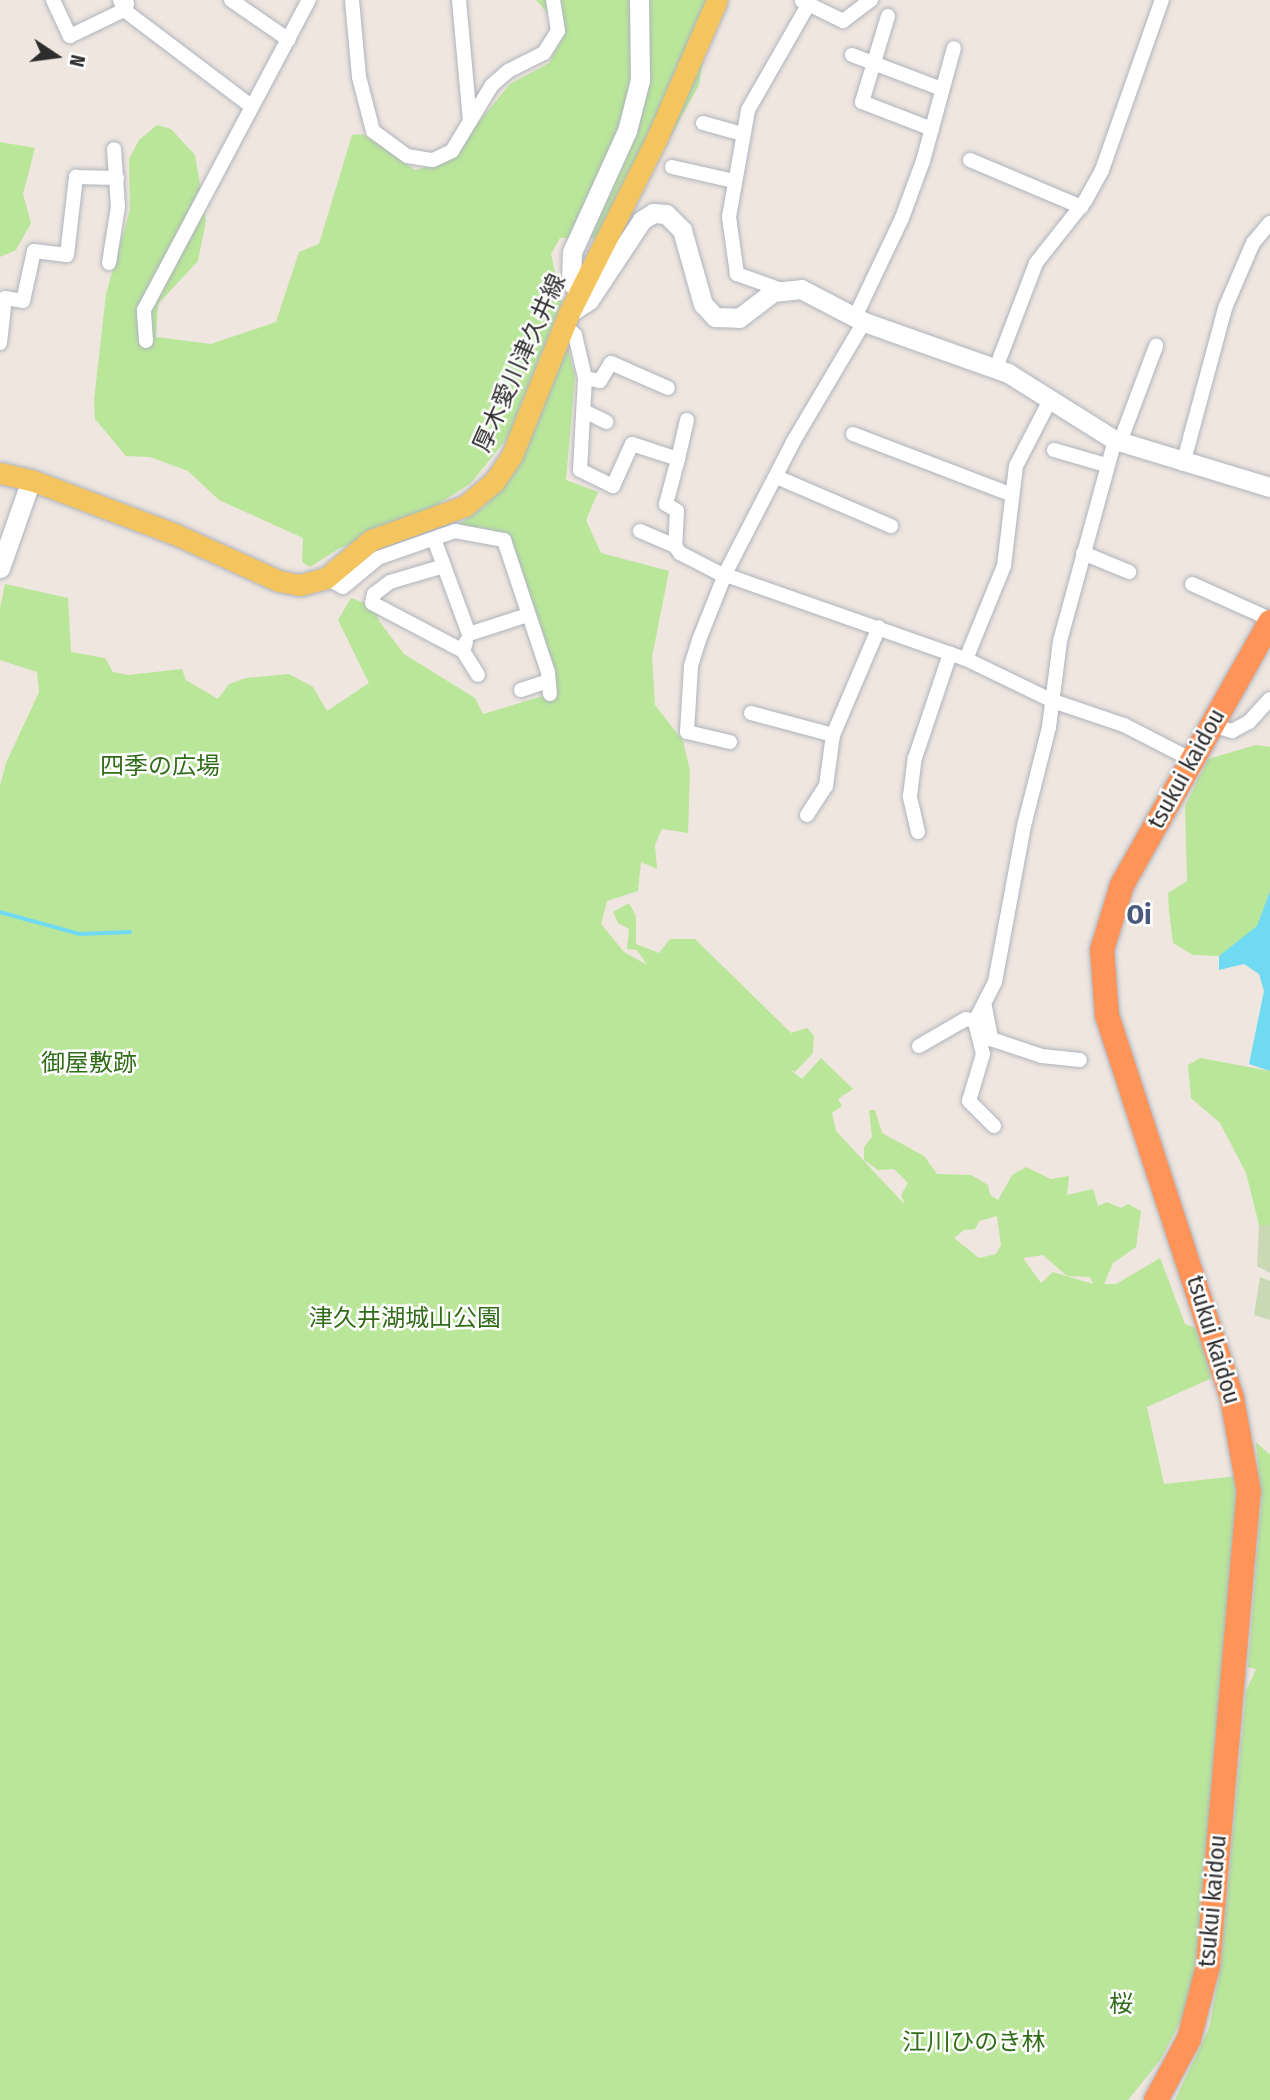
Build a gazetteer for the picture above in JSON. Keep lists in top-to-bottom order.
{
  "streets": {
    "highway": ["tsukui kaidou"],
    "main road": ["厚木愛川津久井線"]
  },
  "districts": ["Oi"],
  "parks": [
    "四季の広場",
    "御屋敷跡",
    "津久井湖城山公園",
    "桜",
    "江川ひのき林"
  ],
  "north": "right"
}
